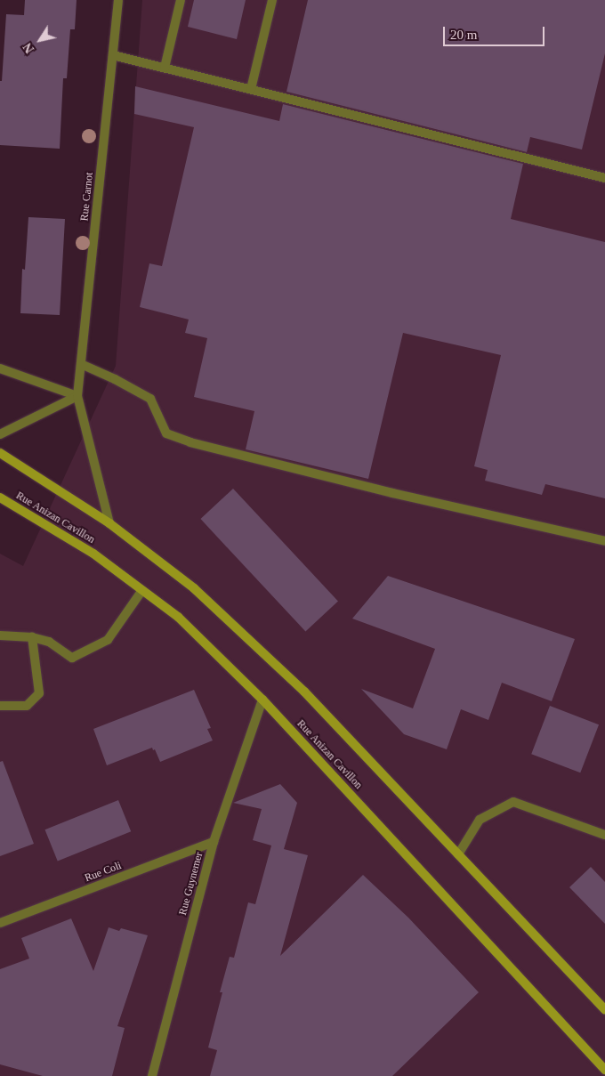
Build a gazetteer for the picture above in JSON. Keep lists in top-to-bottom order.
{
  "streets": {
    "main road": ["Rue Anizan Cavillon"],
    "street": ["Rue Carnot", "Rue Coli", "Rue Guynemer"]
  },
  "crossings": [
    ["Rue Anizan Cavillon", "Rue Guynemer"],
    ["Rue Coli", "Rue Guynemer"]
  ],
  "scale_bar": "20 m",
  "north": "bottom left"
}
